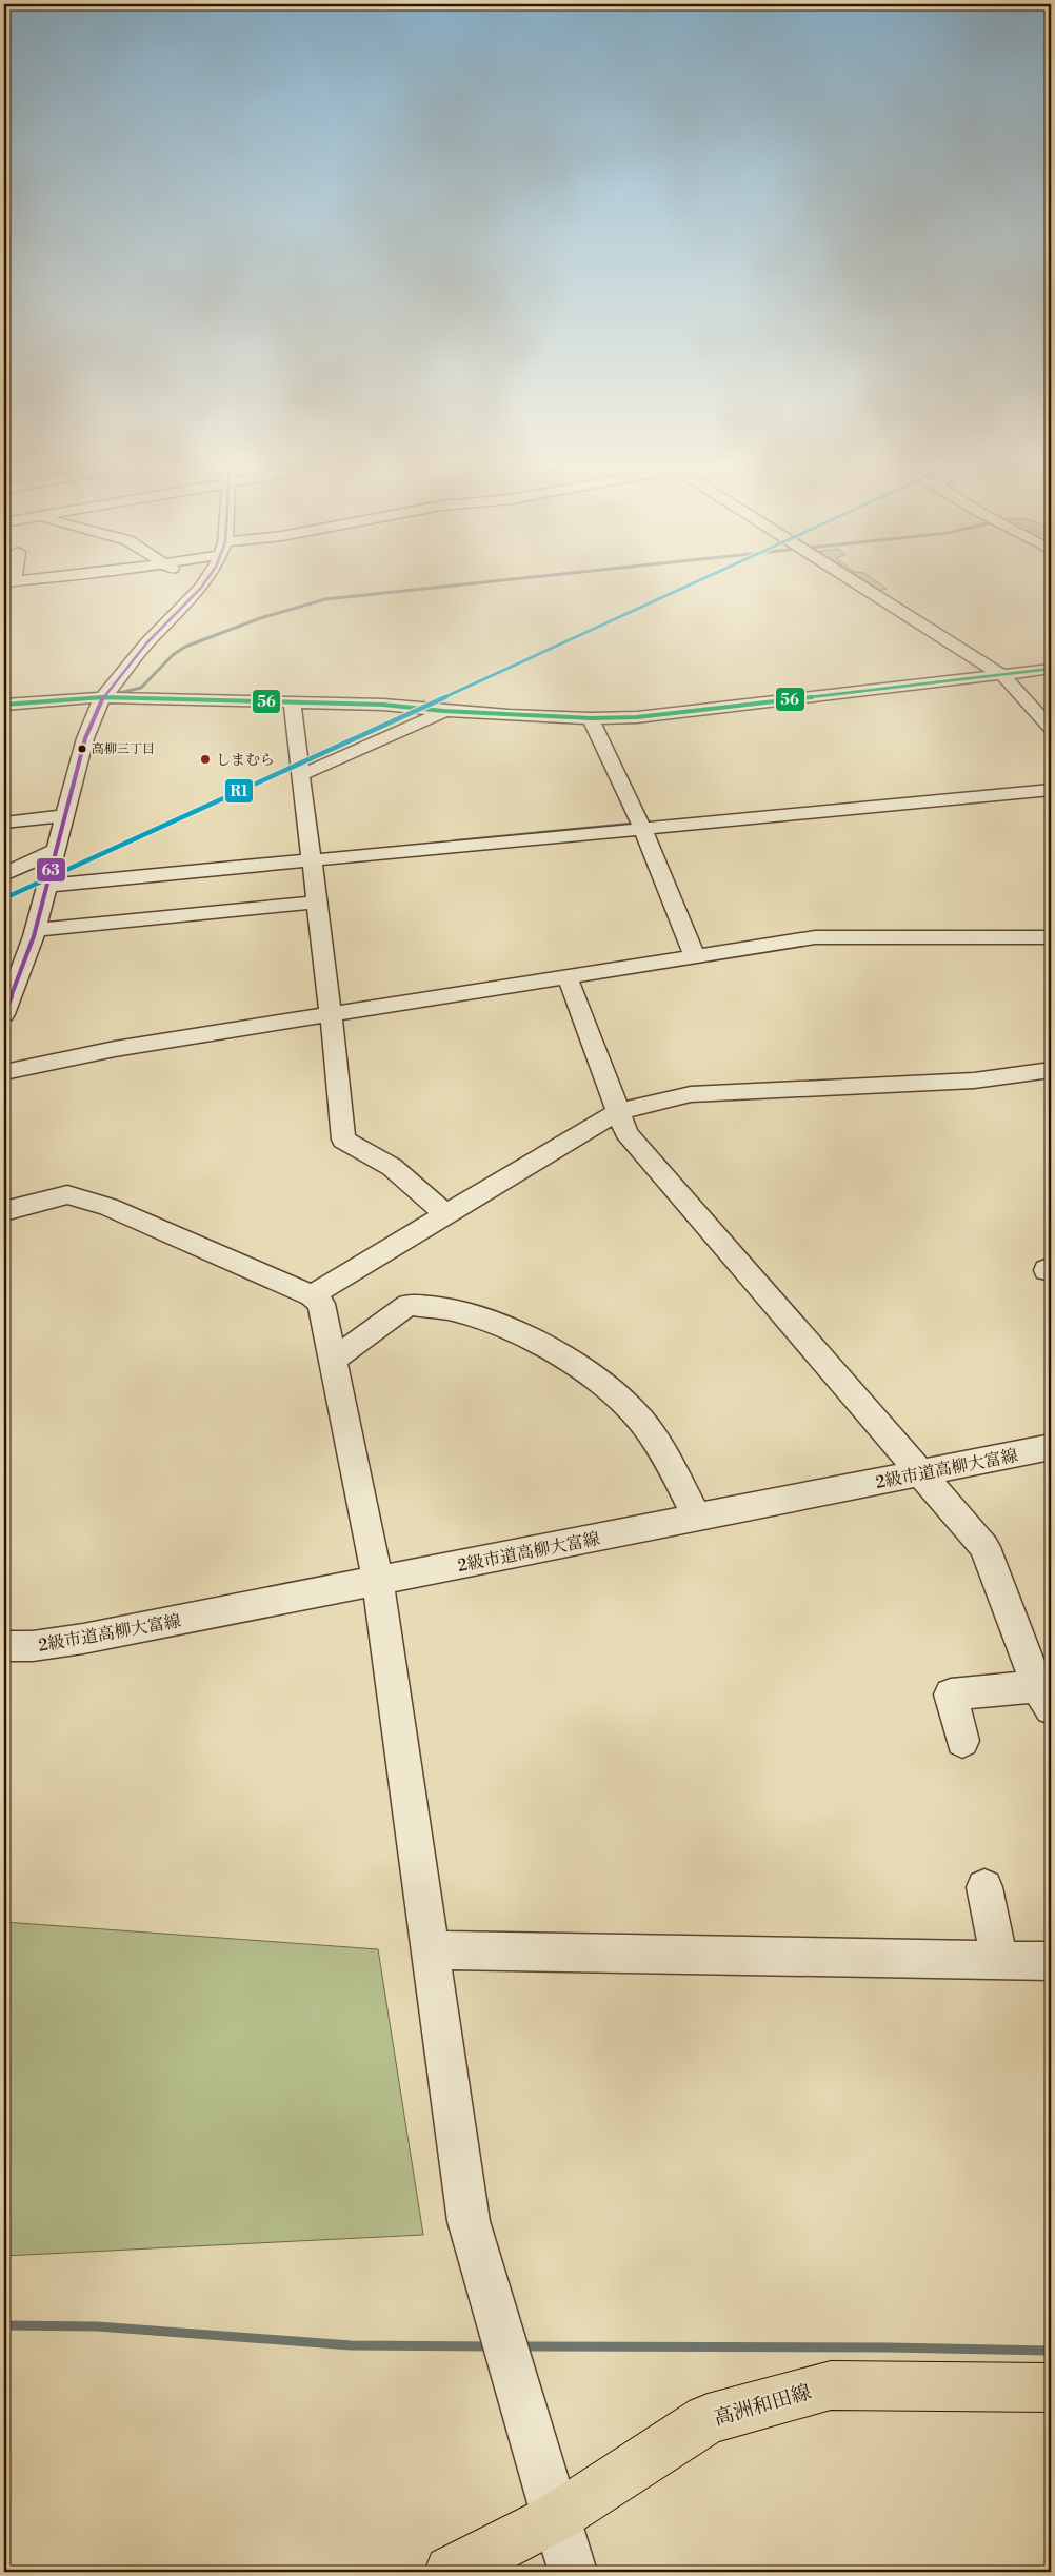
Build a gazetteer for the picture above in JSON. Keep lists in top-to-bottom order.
{
  "streets": {
    "main road": ["高洲和田線"],
    "street": ["2級市道高柳大富線"]
  },
  "places": ["高柳三丁目", "しまむら"],
  "lines": ["transit line R1", "transit line 63", "transit line 56"]
}
